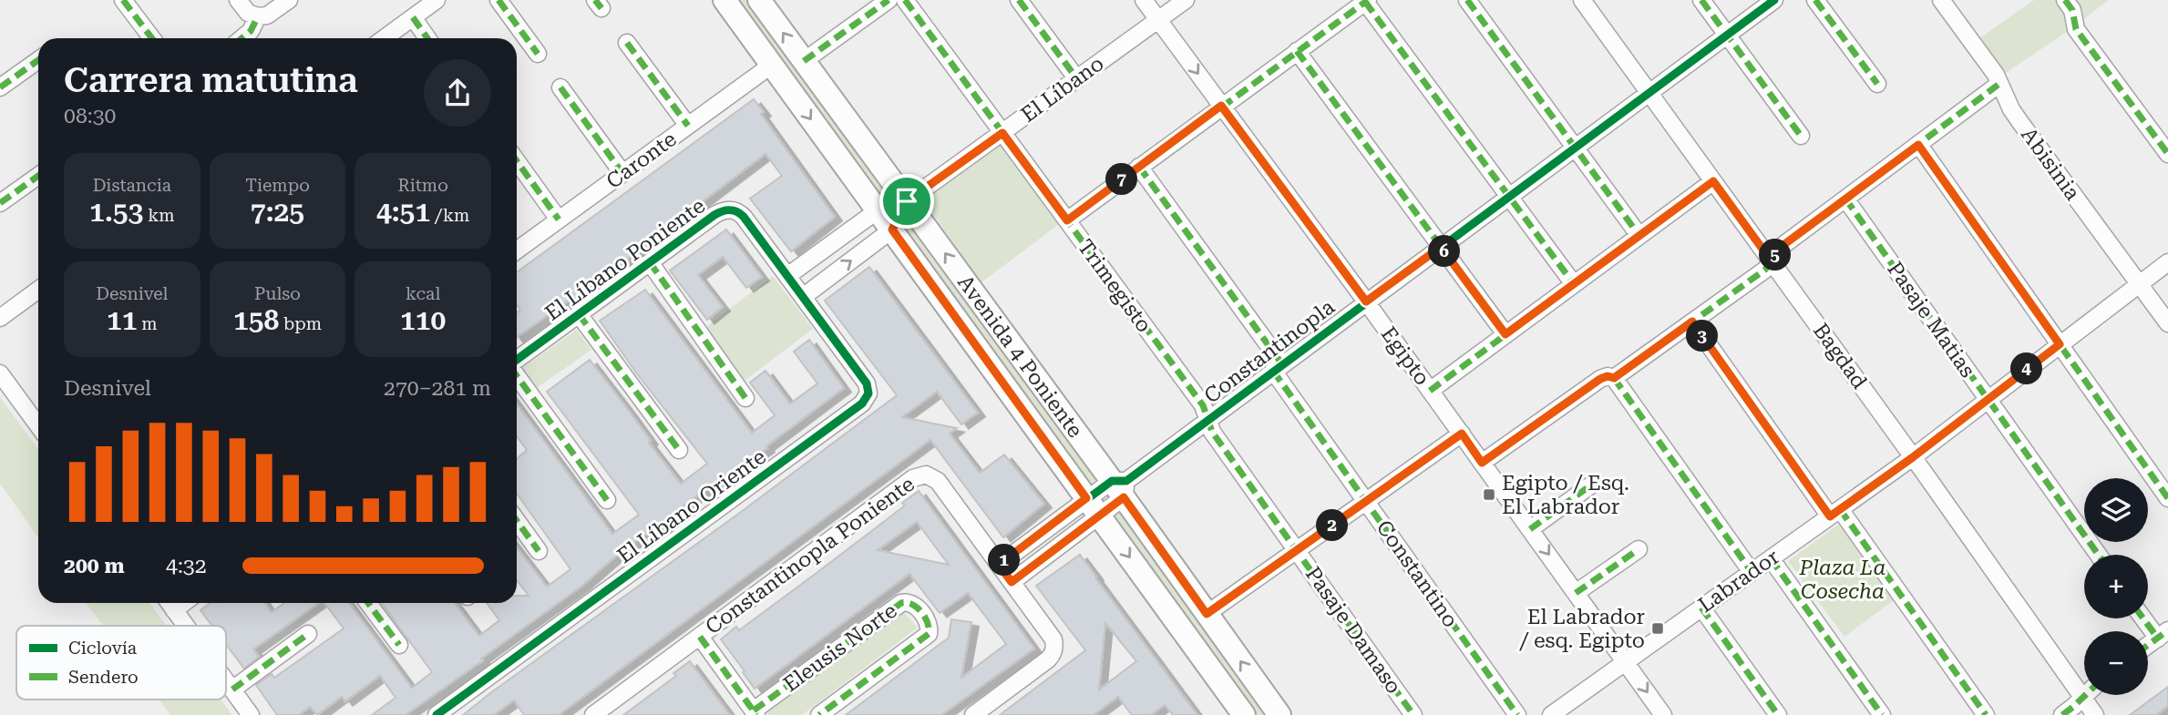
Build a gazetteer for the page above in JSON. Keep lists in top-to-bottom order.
{
  "streets": {
    "street": [
      "El Líbano",
      "Caronte",
      "Abisinia",
      "El Líbano Poniente",
      "Trimegisto",
      "Pasaje Matias",
      "Constantinopla",
      "Avenida 4 Poniente",
      "Egipto",
      "Bagdad",
      "El Líbano Oriente",
      "Constantinopla Poniente",
      "Constantino",
      "Labrador",
      "Pasaje Damaso",
      "Eleusis Norte"
    ]
  },
  "crossings": [
    ["El Líbano", "El Líbano Poniente"],
    ["El Líbano", "Trimegisto"],
    ["El Líbano", "Avenida 4 Poniente"],
    ["El Líbano", "Egipto"],
    ["El Líbano", "El Líbano Oriente"],
    ["Caronte", "Avenida 4 Poniente"],
    ["Abisinia", "Labrador"],
    ["El Líbano Poniente", "El Líbano Oriente"],
    ["Trimegisto", "Constantinopla"],
    ["Trimegisto", "Pasaje Damaso"],
    ["Pasaje Matias", "Labrador"],
    ["Constantinopla", "Avenida 4 Poniente"],
    ["Constantinopla", "Egipto"],
    ["Constantinopla", "Bagdad"],
    ["Constantinopla", "Constantinopla Poniente"],
    ["Constantinopla", "Constantino"],
    ["Constantinopla", "Pasaje Damaso"],
    ["Egipto", "Labrador"],
    ["Bagdad", "Labrador"],
    ["Constantinopla Poniente", "Eleusis Norte"]
  ],
  "parks": ["Plaza La Cosecha"],
  "places": {
    "transit": ["Egipto / Esq. El Labrador", "El Labrador / esq. Egipto"]
  },
  "legend": ["Ciclovía", "Sendero"],
  "page": {
    "heading": ["Carrera matutina", "08:30"],
    "stats": [
      ["Distancia", "1.53 km"],
      ["Tiempo", "7:25"],
      ["Ritmo", "4:51 /km"],
      ["Desnivel", "11 m"],
      ["Pulso", "158 bpm"],
      ["kcal", "110"]
    ],
    "pins": [
      "7",
      "6",
      "5",
      "3",
      "4",
      "2",
      "1"
    ],
    "chart": ["Desnivel", "270–281 m"],
    "map_buttons": ["+", "−"],
    "list": [
      {
        "name": "200 m",
        "note": "4:32"
      }
    ]
  }
}
